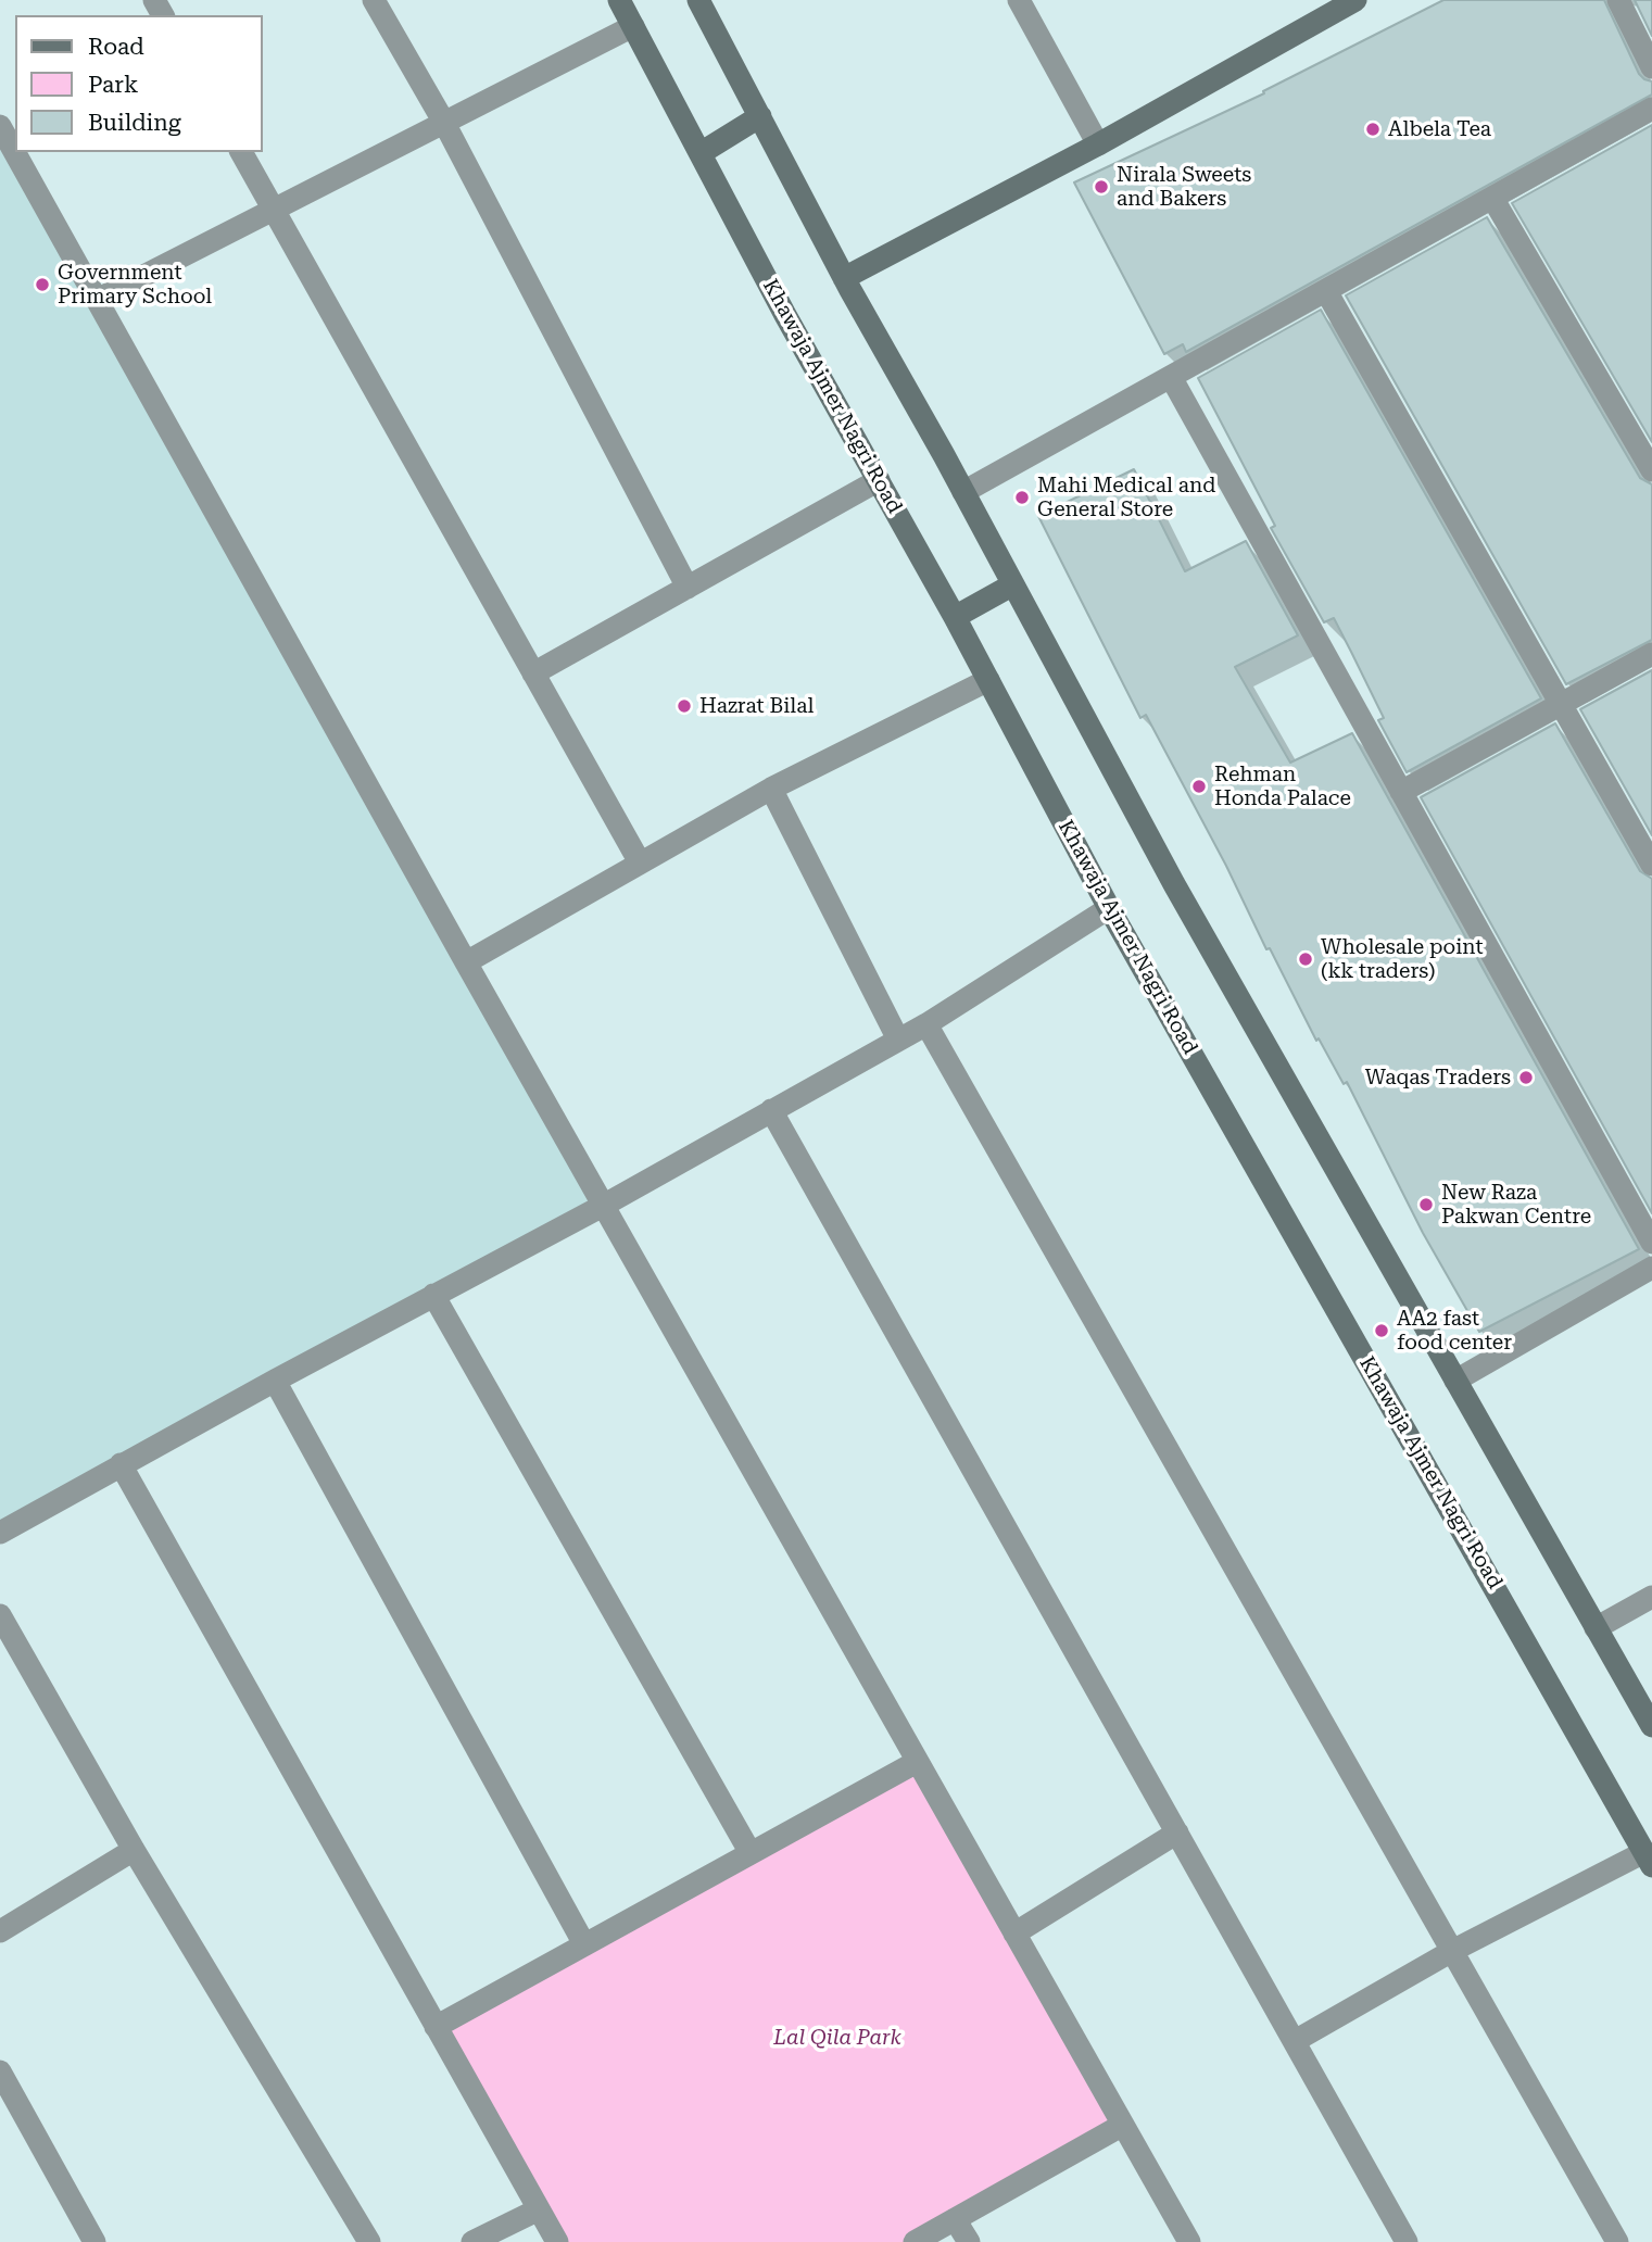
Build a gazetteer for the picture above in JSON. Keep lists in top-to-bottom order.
{
  "streets": {
    "street": ["Khawaja Ajmer Nagri Road"]
  },
  "parks": ["Lal Qila Park"],
  "places": [
    "Albela Tea",
    "Nirala Sweets and Bakers",
    "Government Primary School",
    "Mahi Medical and General Store",
    "Hazrat Bilal",
    "Rehman Honda Palace",
    "Wholesale point (kk traders)",
    "Waqas Traders",
    "New Raza Pakwan Centre",
    "AA2 fast food center"
  ],
  "legend": ["Road", "Park", "Building"]
}
